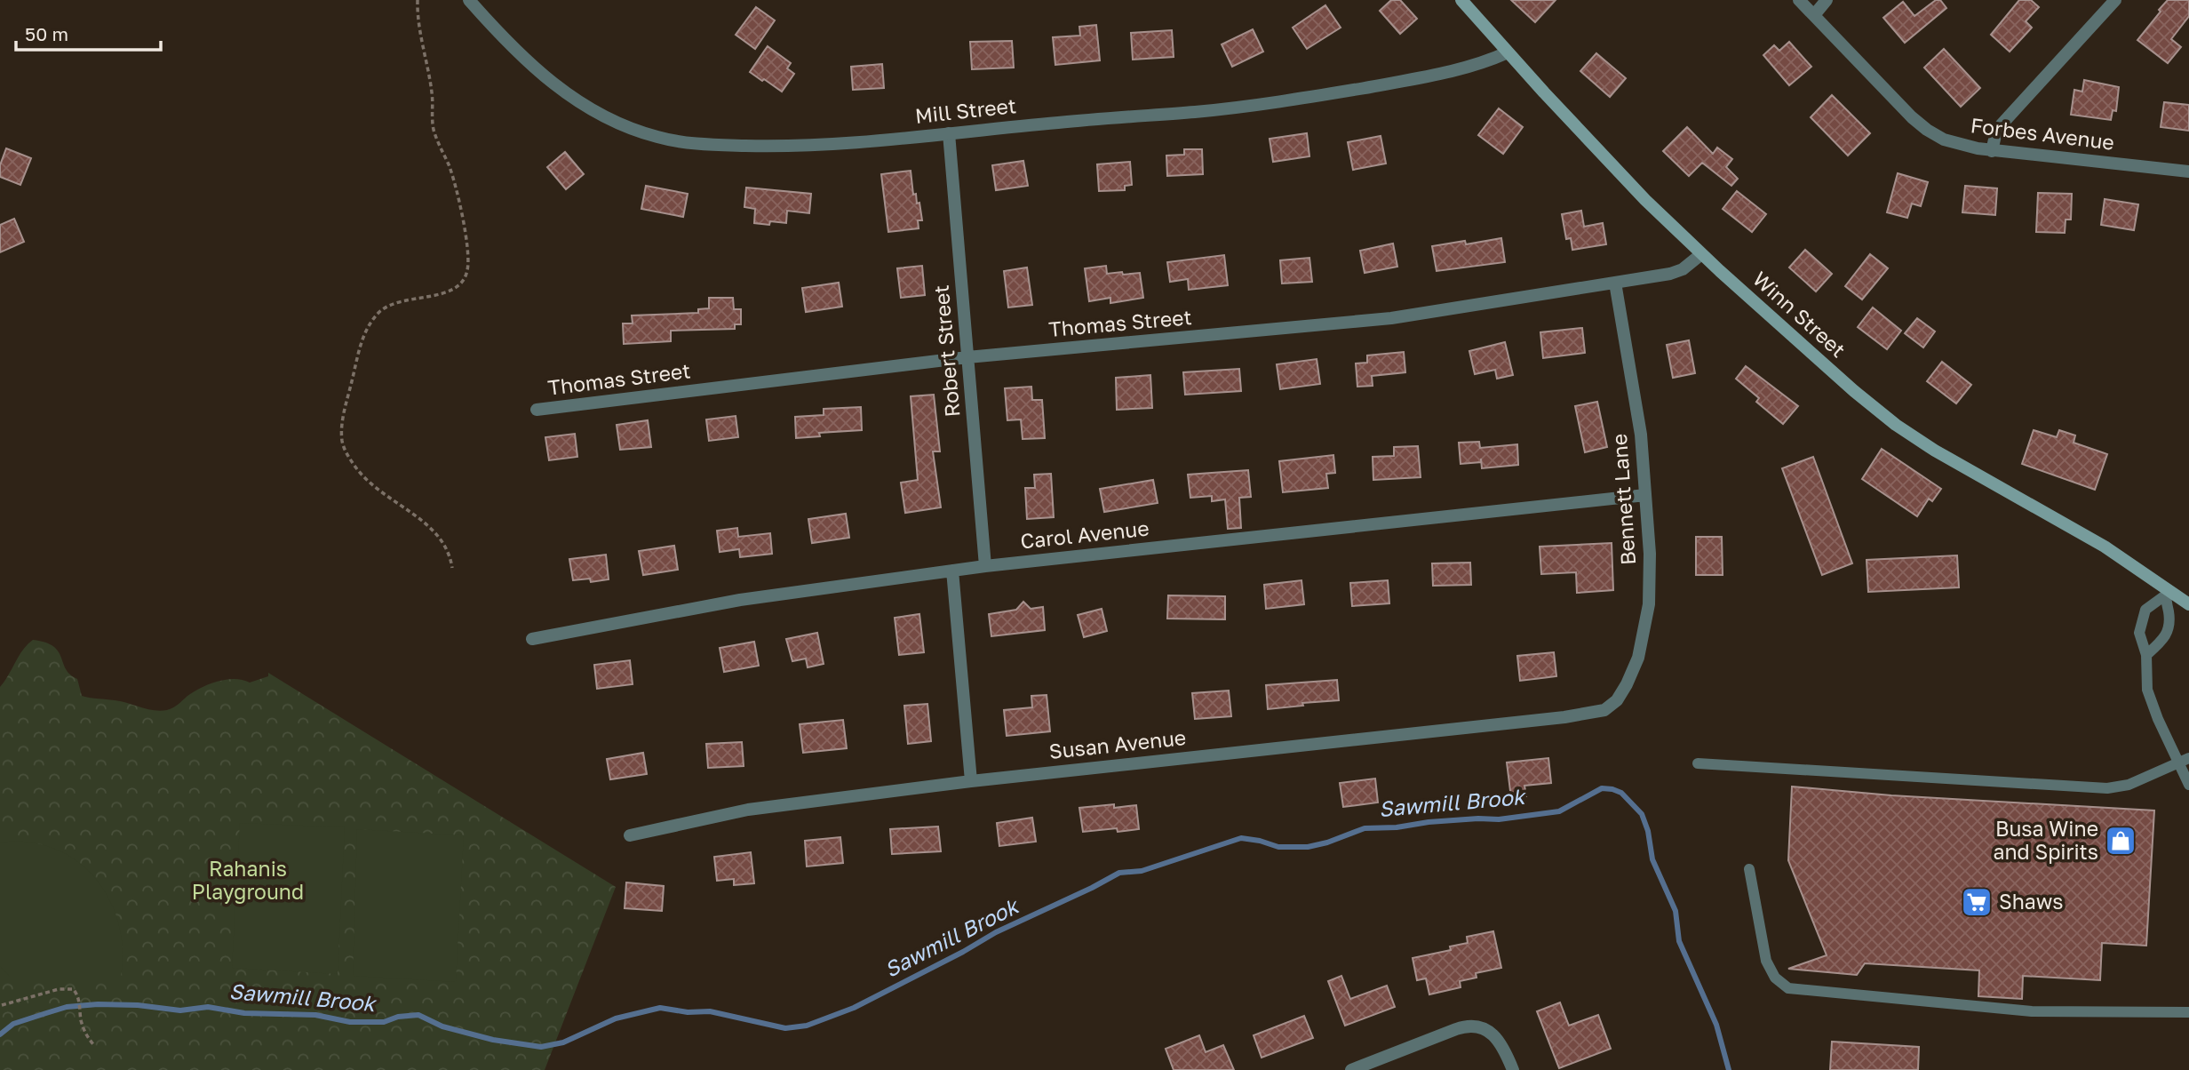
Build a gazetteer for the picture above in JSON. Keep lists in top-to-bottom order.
{
  "streets": {
    "main road": ["Winn Street"],
    "street": [
      "Mill Street",
      "Forbes Avenue",
      "Thomas Street",
      "Robert Street",
      "Bennett Lane",
      "Carol Avenue",
      "Susan Avenue"
    ]
  },
  "crossings": [
    ["Mill Street", "Winn Street"],
    ["Mill Street", "Robert Street"],
    ["Winn Street", "Thomas Street"],
    ["Thomas Street", "Robert Street"],
    ["Thomas Street", "Bennett Lane"],
    ["Robert Street", "Carol Avenue"],
    ["Bennett Lane", "Carol Avenue"],
    ["Bennett Lane", "Susan Avenue"]
  ],
  "water": ["Sawmill Brook"],
  "parks": ["Rahanis Playground"],
  "places": {
    "shop": ["Busa Wine and Spirits"],
    "supermarket": ["Shaws"]
  },
  "scale_bar": "50 m"
}
